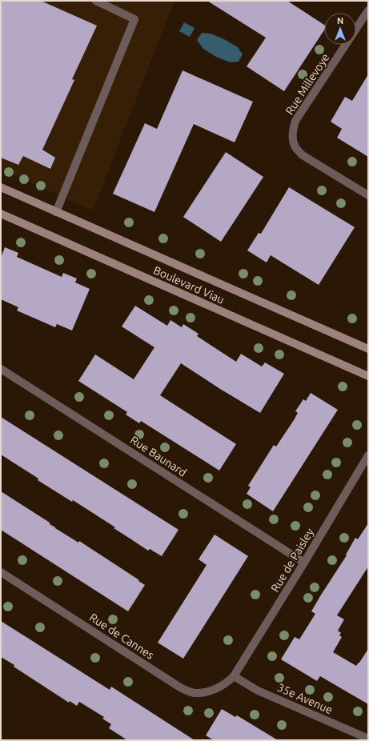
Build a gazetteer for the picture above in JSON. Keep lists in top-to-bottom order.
{
  "streets": {
    "main road": ["Boulevard Viau"],
    "street": [
      "Rue Millevoye",
      "Rue Baunard",
      "Rue de Paisley",
      "Rue de Cannes",
      "35e Avenue"
    ]
  },
  "crossings": [
    ["Rue Baunard", "Rue de Paisley"],
    ["Rue de Paisley", "Rue de Cannes"],
    ["Rue de Paisley", "35e Avenue"],
    ["Rue de Cannes", "35e Avenue"]
  ],
  "north": "top"
}
